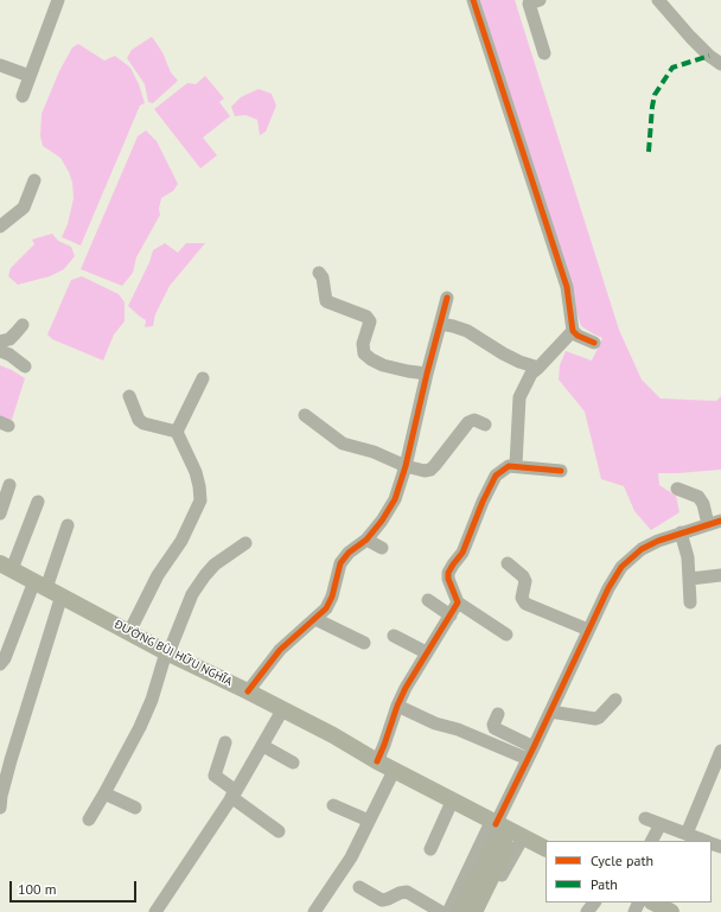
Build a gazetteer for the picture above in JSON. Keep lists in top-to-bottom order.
{
  "streets": {
    "main road": ["ĐƯỜNG BÙI HỮU NGHĨA"]
  },
  "legend": ["Cycle path", "Path"],
  "scale_bar": "100 m"
}
